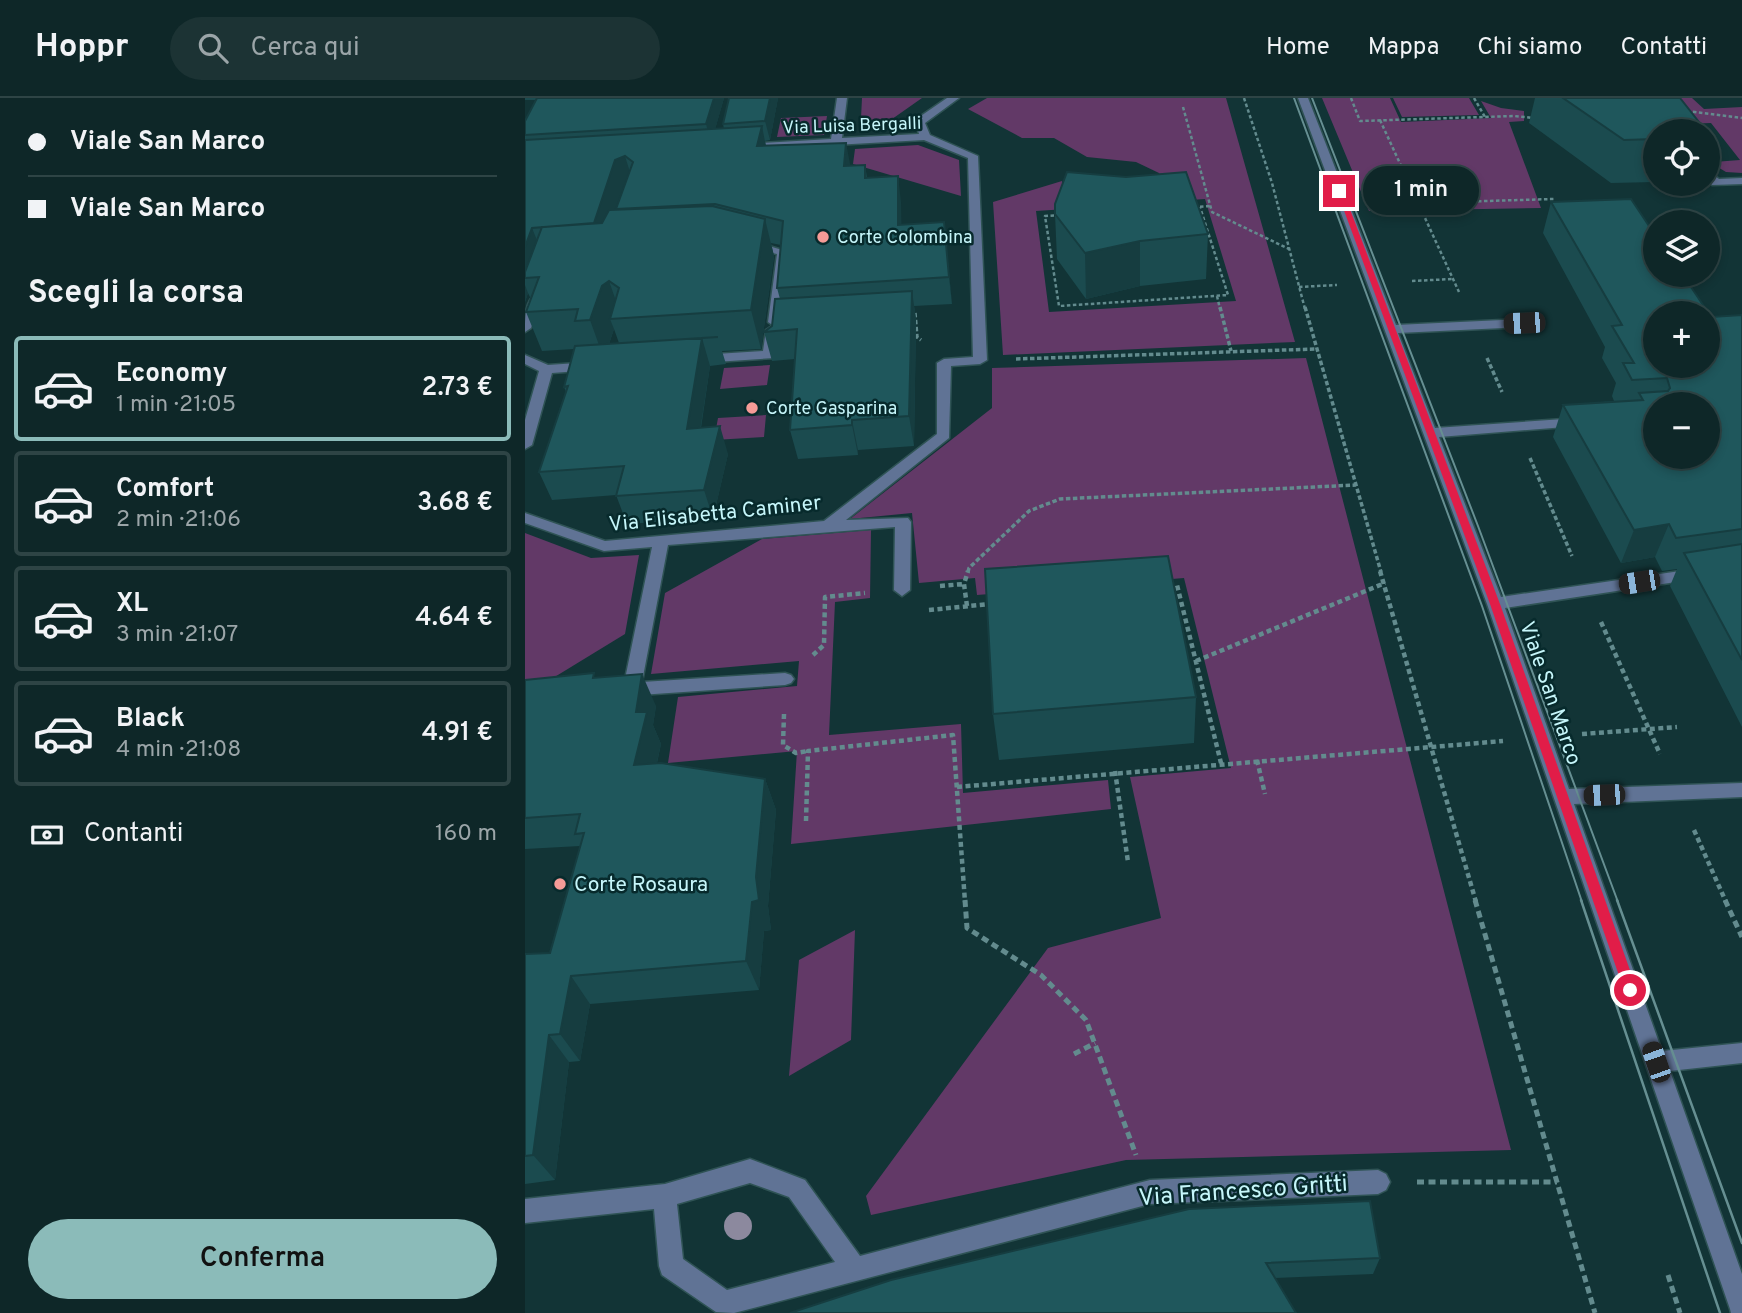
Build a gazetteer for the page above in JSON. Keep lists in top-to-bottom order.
{
  "streets": {
    "street": [
      "Via Luisa Bergalli",
      "Via Elisabetta Caminer",
      "Viale San Marco",
      "Via Francesco Gritti"
    ]
  },
  "crossings": [
    ["Via Luisa Bergalli", "Via Elisabetta Caminer"]
  ],
  "places": ["Corte Colombina", "Corte Gasparina", "Corte Rosaura"],
  "page": {
    "header": "Hoppr",
    "search": "Cerca qui",
    "nav": [
      "Home",
      "Mappa",
      "Chi siamo",
      "Contatti"
    ],
    "banner": ["Viale San Marco", "Viale San Marco"],
    "map_buttons": ["+", "−"],
    "bubble": "1 min",
    "heading": "Scegli la corsa",
    "list": [
      {
        "name": "Economy",
        "note": "1 min · 21:05",
        "value": "2.73 €"
      },
      {
        "name": "Comfort",
        "note": "2 min · 21:06",
        "value": "3.68 €"
      },
      {
        "name": "XL",
        "note": "3 min · 21:07",
        "value": "4.64 €"
      },
      {
        "name": "Black",
        "note": "4 min · 21:08",
        "value": "4.91 €"
      }
    ],
    "pay": ["Contanti", "160 m"],
    "buttons": "Conferma"
  }
}
